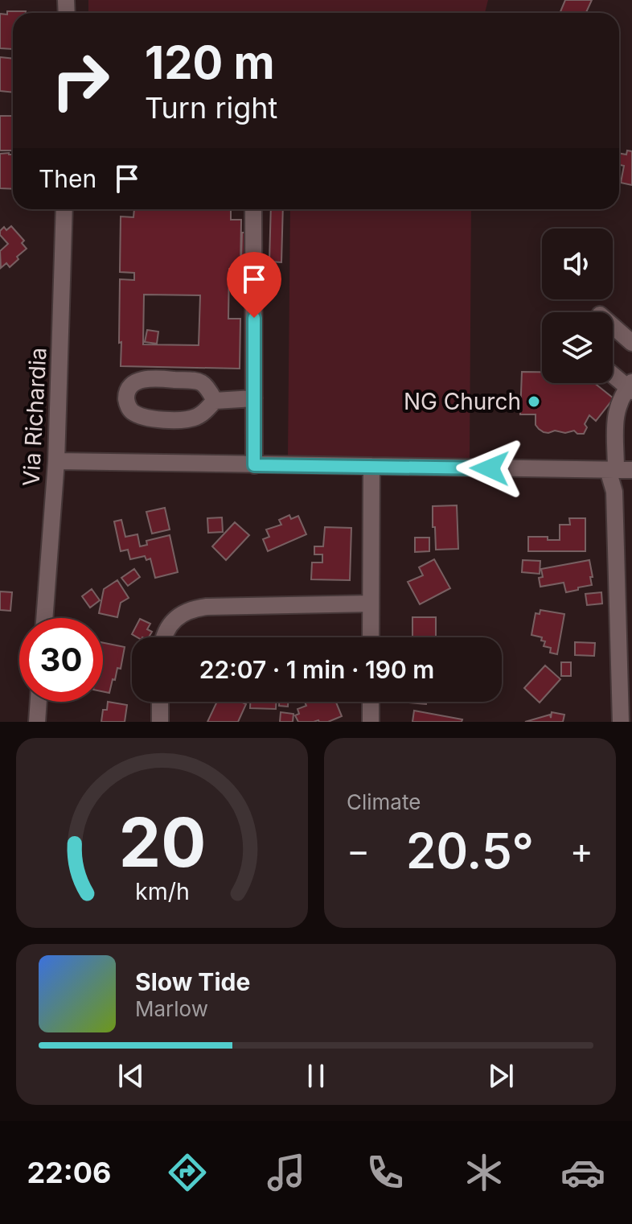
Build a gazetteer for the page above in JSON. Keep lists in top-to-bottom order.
{
  "streets": {
    "street": ["Via Richardia"]
  },
  "places": ["NG Church"],
  "page": {
    "turn": ["120 m", "Turn right"],
    "then": "Then",
    "limit": "30",
    "trip": "22:07 · 1 min · 190 m",
    "tile": "Climate",
    "heat": ["−", "20.5°", "+"],
    "song": ["Slow Tide", "Marlow"],
    "tabs": "22:06",
    "gauge": ["20", "km/h"]
  }
}
